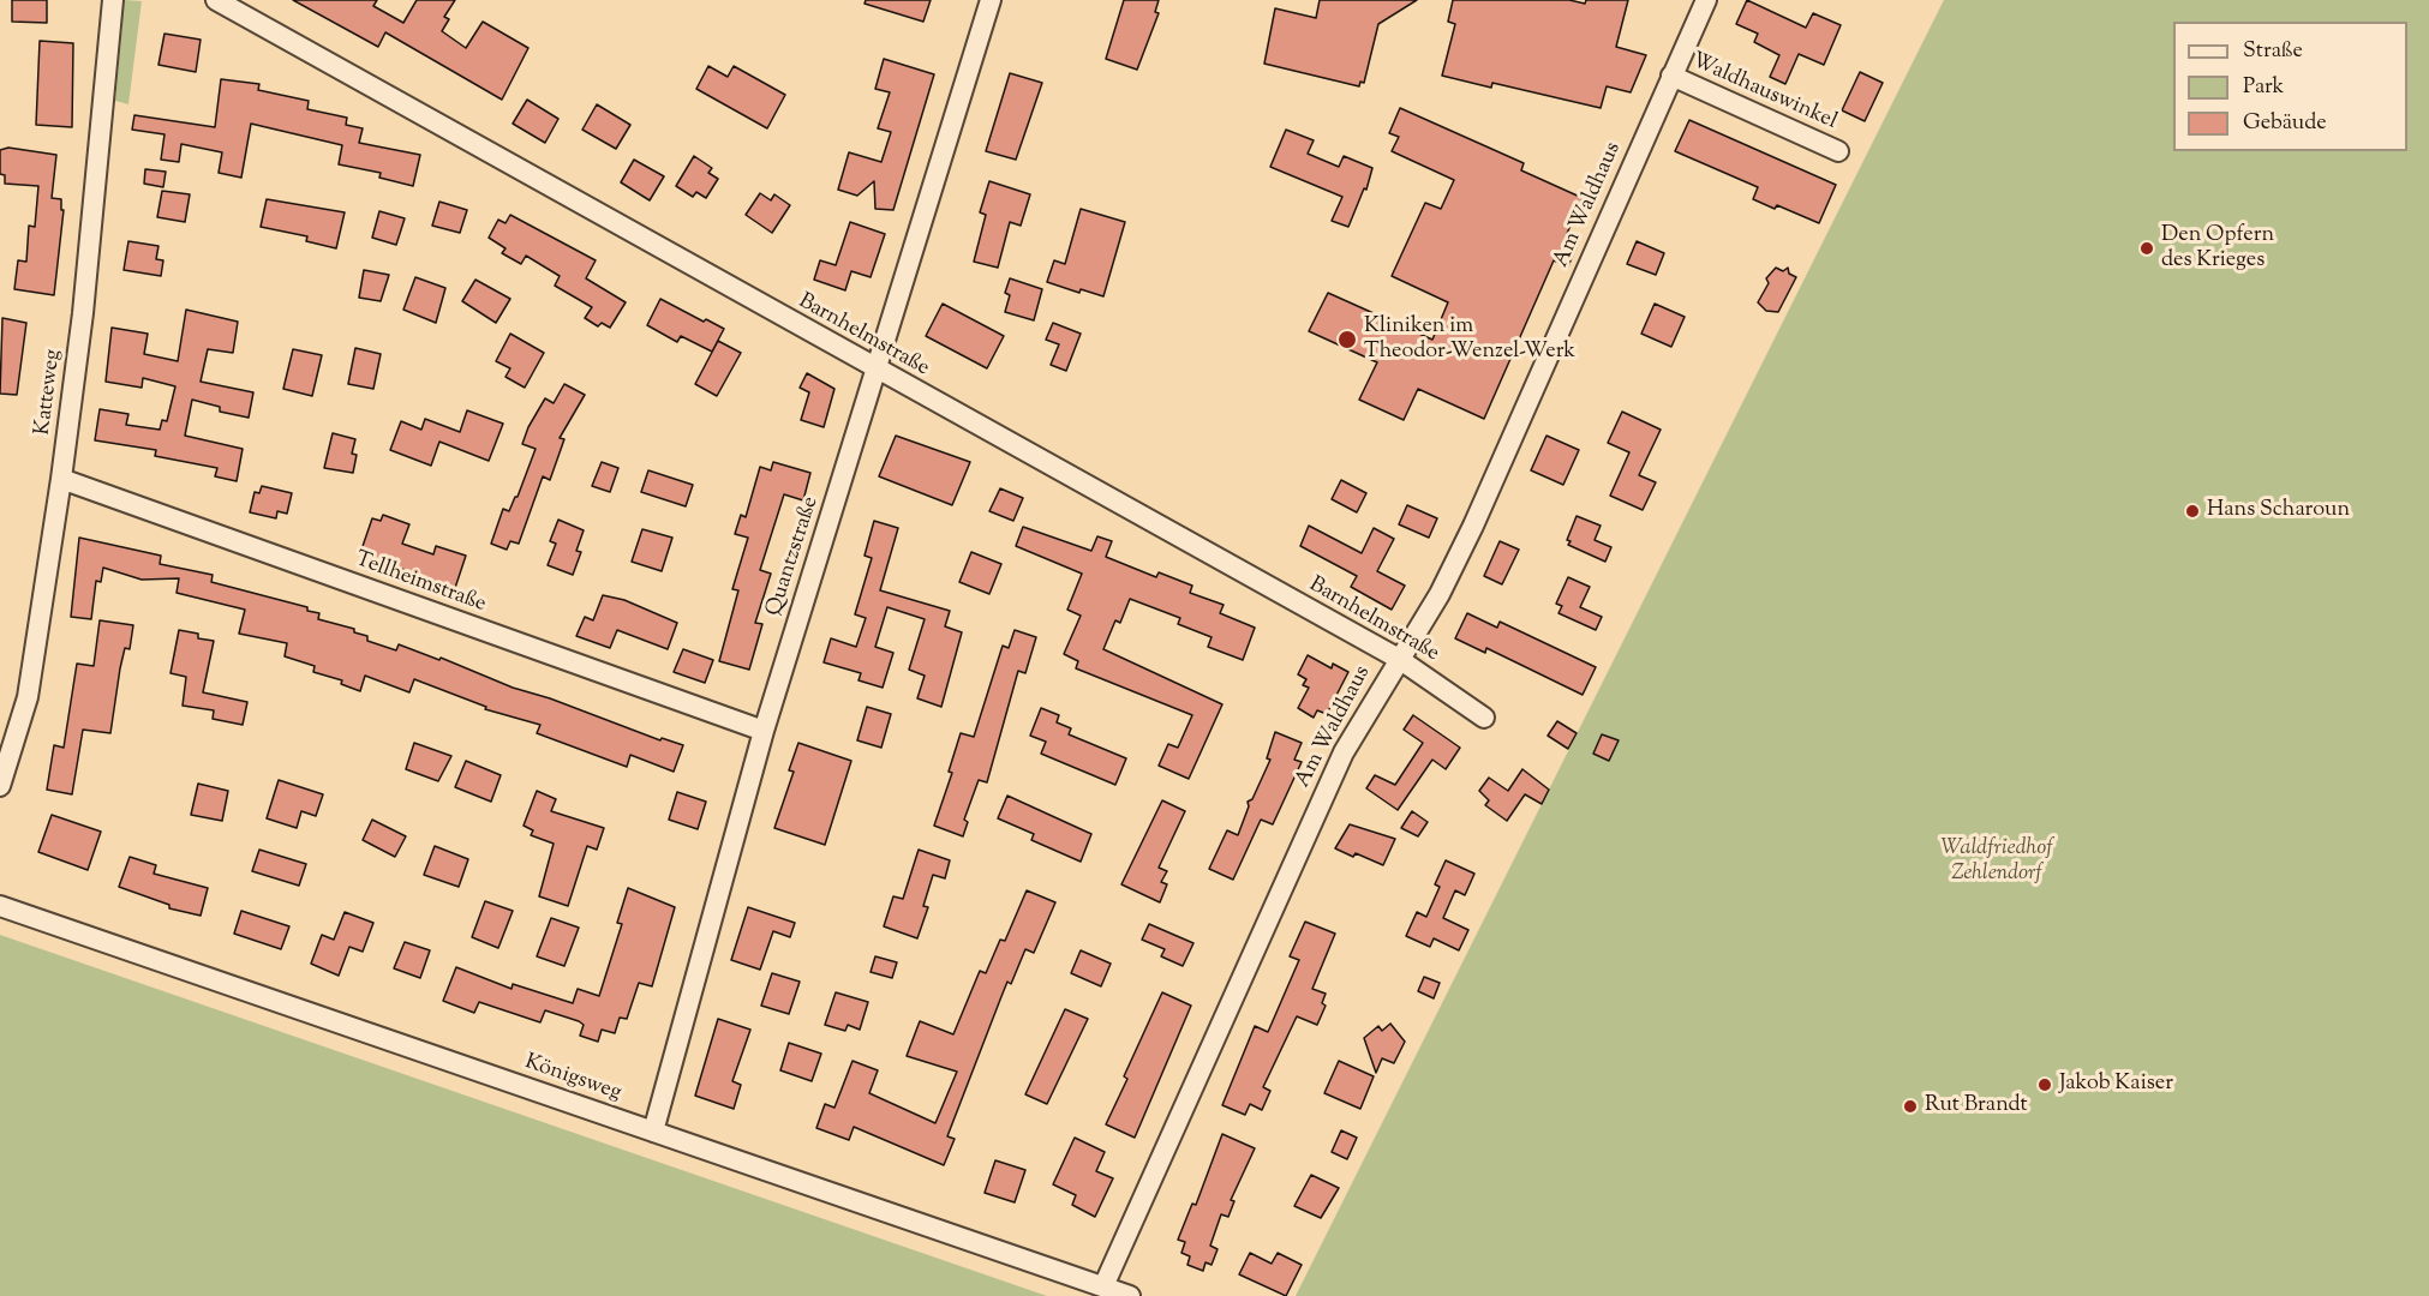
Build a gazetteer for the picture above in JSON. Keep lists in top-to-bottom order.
{
  "streets": {
    "street": [
      "Waldhauswinkel",
      "Am Waldhaus",
      "Barnhelmstraße",
      "Katteweg",
      "Quantzstraße",
      "Tellheimstraße",
      "Königsweg"
    ]
  },
  "crossings": [
    ["Waldhauswinkel", "Am Waldhaus"],
    ["Am Waldhaus", "Barnhelmstraße"],
    ["Am Waldhaus", "Königsweg"],
    ["Barnhelmstraße", "Quantzstraße"],
    ["Katteweg", "Tellheimstraße"],
    ["Quantzstraße", "Tellheimstraße"],
    ["Quantzstraße", "Königsweg"]
  ],
  "parks": ["Waldfriedhof Zehlendorf"],
  "places": [
    "Den Opfern des Krieges",
    "Kliniken im Theodor-Wenzel-Werk",
    "Hans Scharoun",
    "Jakob Kaiser",
    "Rut Brandt"
  ],
  "legend": ["Straße", "Park", "Gebäude"]
}
